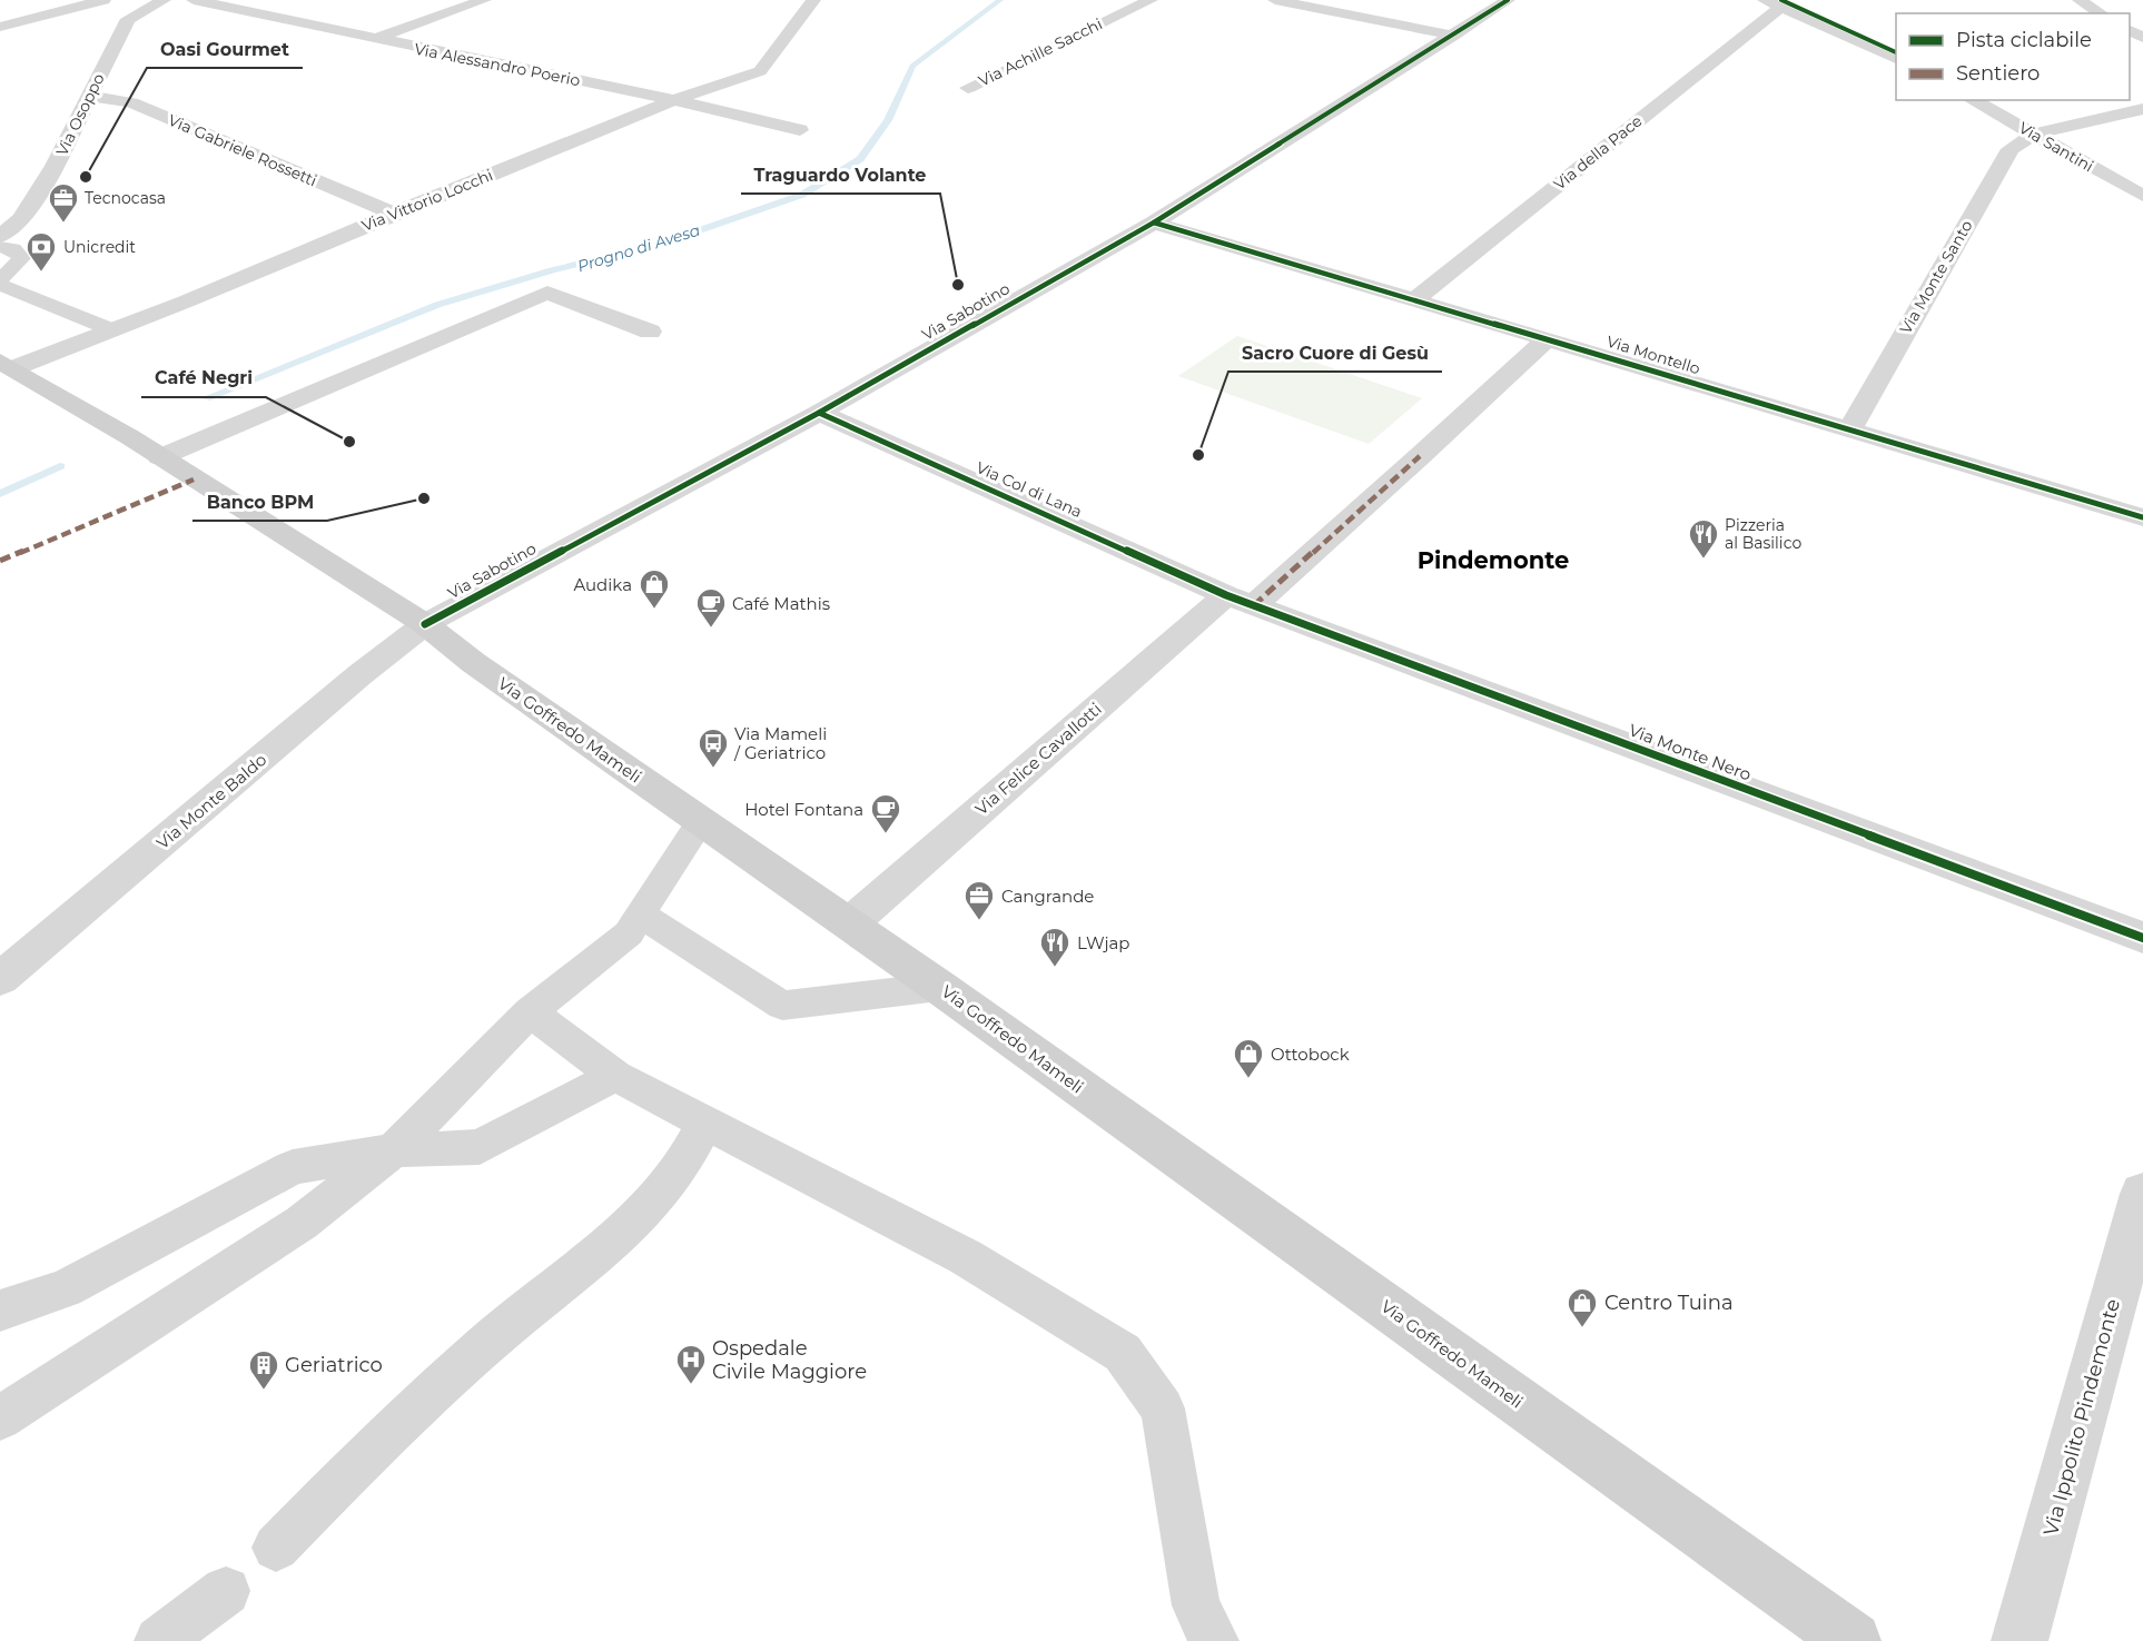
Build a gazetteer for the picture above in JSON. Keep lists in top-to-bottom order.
{
  "streets": {
    "main road": ["Via Goffredo Mameli"],
    "street": [
      "Via Achille Sacchi",
      "Via Alessandro Poerio",
      "Via Osoppo",
      "Via Santini",
      "Via Gabriele Rossetti",
      "Via della Pace",
      "Via Vittorio Locchi",
      "Via Monte Santo",
      "Via Sabotino",
      "Via Montello",
      "Via Col di Lana",
      "Via Monte Nero",
      "Via Felice Cavallotti",
      "Via Monte Baldo",
      "Via Ippolito Pindemonte"
    ]
  },
  "crossings": [
    ["Via Alessandro Poerio", "Via Vittorio Locchi"],
    ["Via Osoppo", "Via Gabriele Rossetti"],
    ["Via Santini", "Via Monte Santo"],
    ["Via Gabriele Rossetti", "Via Vittorio Locchi"],
    ["Via della Pace", "Via Montello"],
    ["Via Vittorio Locchi", "Via Goffredo Mameli"],
    ["Via Monte Santo", "Via Montello"],
    ["Via Sabotino", "Via Montello"],
    ["Via Sabotino", "Via Col di Lana"],
    ["Via Sabotino", "Via Goffredo Mameli"],
    ["Via Sabotino", "Via Monte Baldo"],
    ["Via Montello", "Via Felice Cavallotti"],
    ["Via Col di Lana", "Via Monte Nero"],
    ["Via Col di Lana", "Via Felice Cavallotti"],
    ["Via Goffredo Mameli", "Via Felice Cavallotti"],
    ["Via Goffredo Mameli", "Via Monte Baldo"],
    ["Via Monte Nero", "Via Felice Cavallotti"]
  ],
  "districts": ["Pindemonte"],
  "water": ["Progno di Avesa"],
  "places": {
    "other": [
      "Oasi Gourmet",
      "Traguardo Volante",
      "Café Negri",
      "Sacro Cuore di Gesù",
      "Banco BPM"
    ],
    "office": ["Tecnocasa", "Cangrande"],
    "bank": ["Unicredit"],
    "restaurant": ["Pizzeria al Basilico", "LWjap"],
    "shop": ["Audika", "Ottobock", "Centro Tuina"],
    "cafe": ["Café Mathis", "Hotel Fontana"],
    "bus stop": ["Via Mameli / Geriatrico"],
    "hospital": ["Ospedale Civile Maggiore"],
    "building": ["Geriatrico"]
  },
  "legend": ["Pista ciclabile", "Sentiero"]
}
